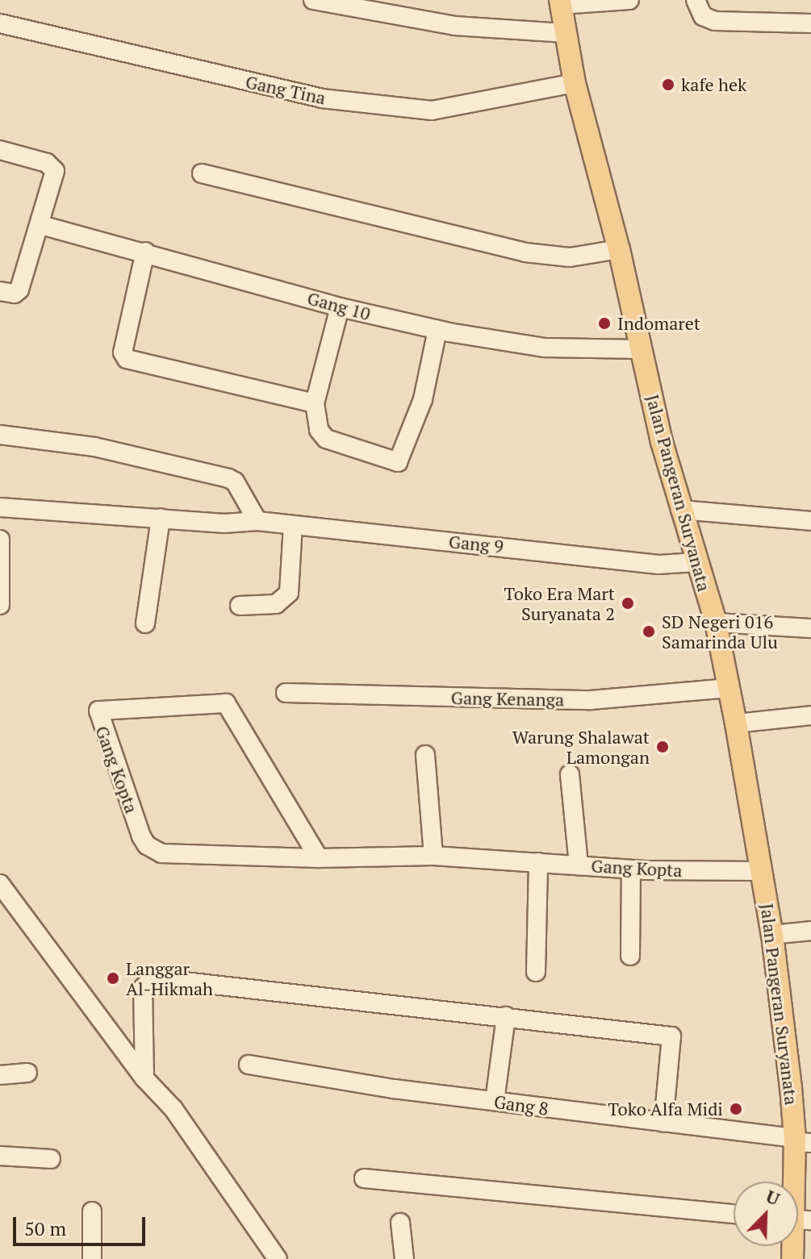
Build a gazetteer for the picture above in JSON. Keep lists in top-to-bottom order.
{
  "streets": {
    "main road": ["Jalan Pangeran Suryanata"],
    "street": [
      "Gang Tina",
      "Gang 10",
      "Gang 9",
      "Gang Kenanga",
      "Gang Kopta",
      "Gang 8"
    ]
  },
  "crossings": [
    ["Gang Tina", "Jalan Pangeran Suryanata"],
    ["Gang 10", "Jalan Pangeran Suryanata"],
    ["Jalan Pangeran Suryanata", "Gang 9"],
    ["Jalan Pangeran Suryanata", "Gang Kenanga"],
    ["Jalan Pangeran Suryanata", "Gang Kopta"],
    ["Jalan Pangeran Suryanata", "Gang 8"]
  ],
  "places": [
    "kafe hek",
    "Indomaret",
    "Toko Era Mart Suryanata 2",
    "SD Negeri 016 Samarinda Ulu",
    "Warung Shalawat Lamongan",
    "Langgar Al-Hikmah",
    "Toko Alfa Midi"
  ],
  "scale_bar": "50 m",
  "north": "top right"
}
